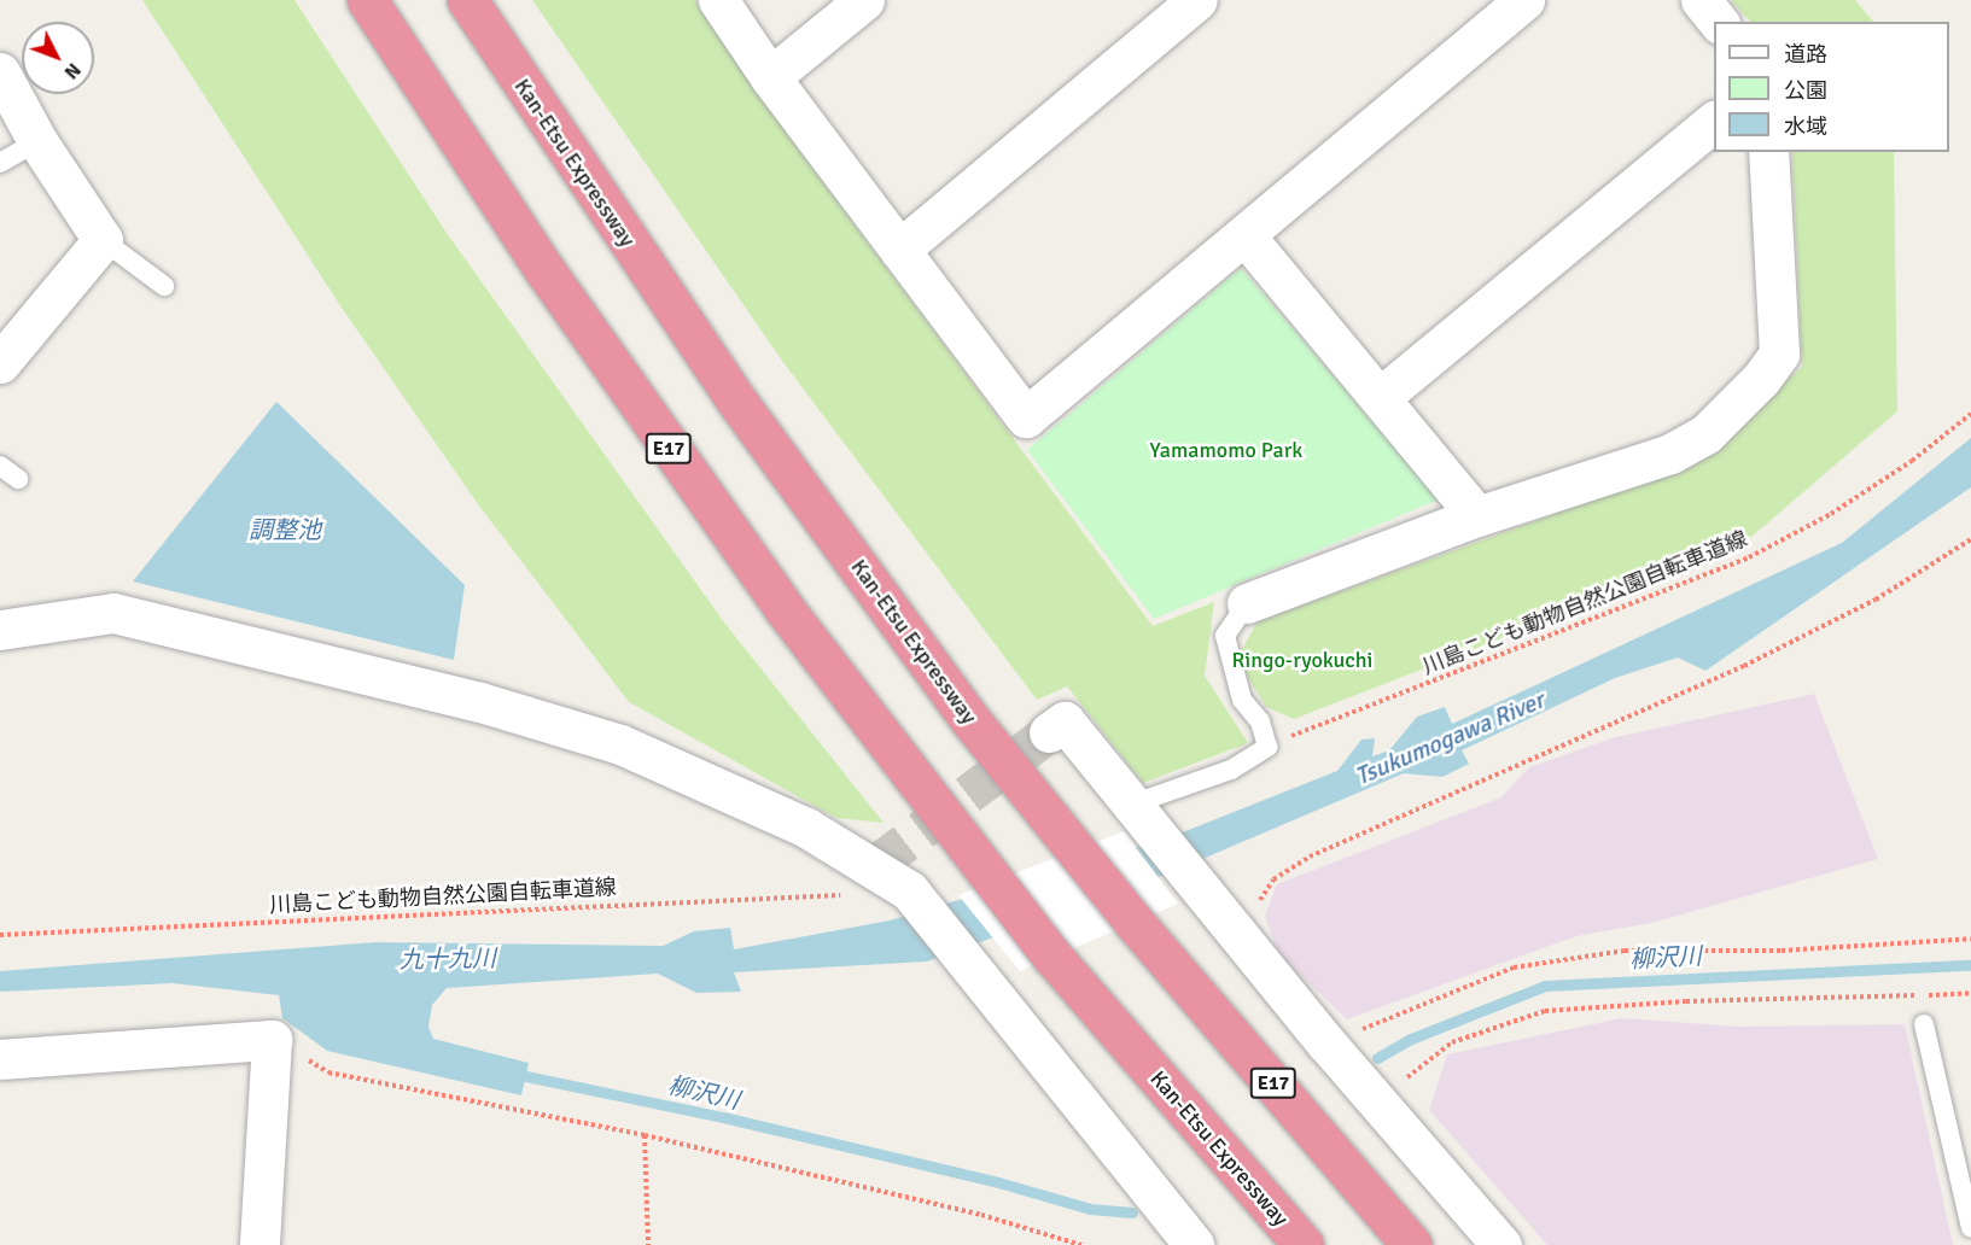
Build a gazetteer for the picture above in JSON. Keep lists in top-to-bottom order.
{
  "streets": {
    "highway": ["Kan-Etsu Expressway", "E17"],
    "path": ["川島こども動物自然公園自転車道線"]
  },
  "water": [
    "調整池",
    "Tsukumogawa River",
    "柳沢川",
    "九十九川"
  ],
  "parks": ["Yamamomo Park", "Ringo-ryokuchi"],
  "legend": ["道路", "公園", "水域"],
  "north": "bottom right"
}
